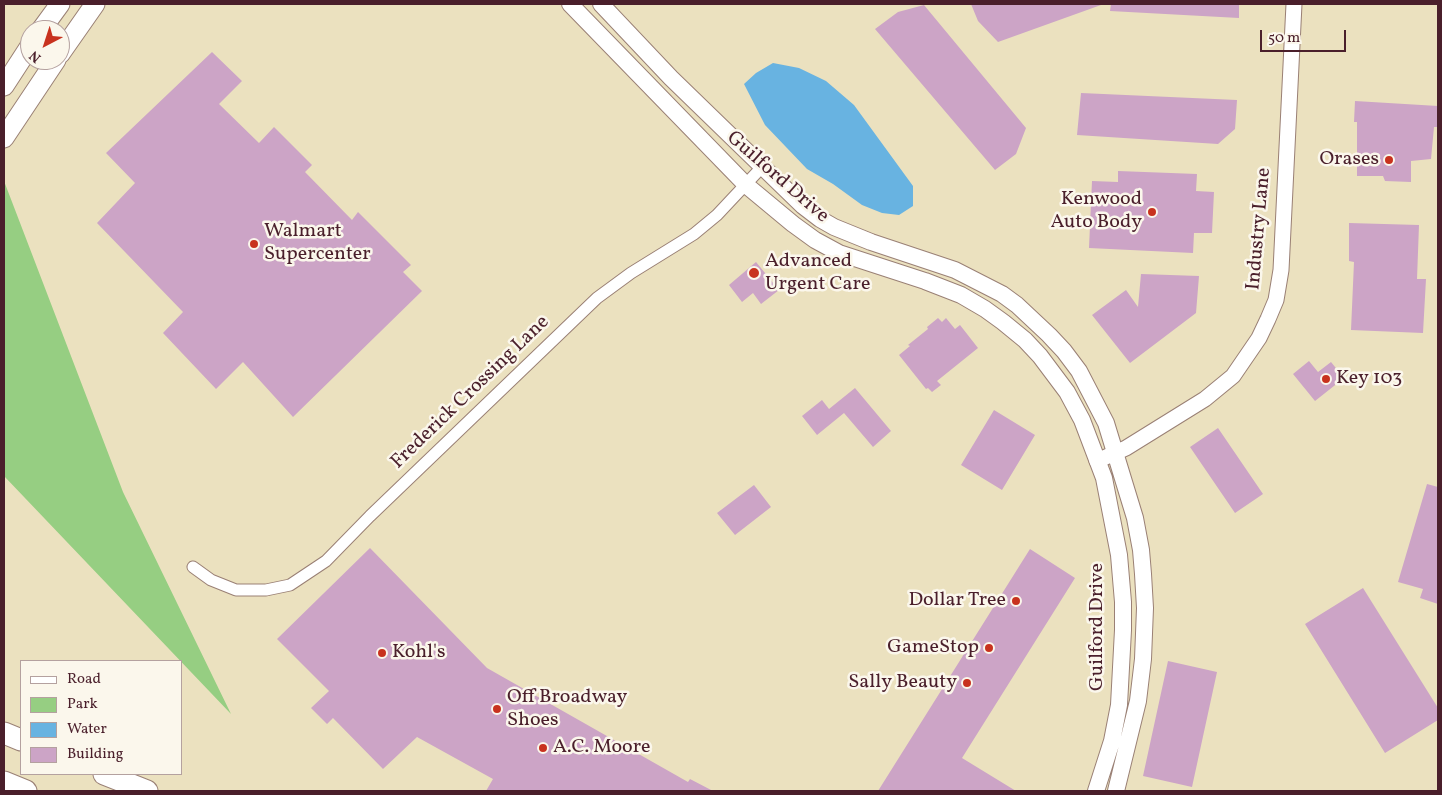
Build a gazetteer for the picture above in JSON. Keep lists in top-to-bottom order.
{
  "streets": {
    "main road": ["Guilford Drive"],
    "street": ["Industry Lane", "Frederick Crossing Lane"]
  },
  "crossings": [
    ["Guilford Drive", "Industry Lane"],
    ["Guilford Drive", "Frederick Crossing Lane"]
  ],
  "places": [
    "Orases",
    "Kenwood Auto Body",
    "Walmart Supercenter",
    "Advanced Urgent Care",
    "Key 103",
    "Dollar Tree",
    "GameStop",
    "Kohl's",
    "Sally Beauty",
    "Off Broadway Shoes",
    "A.C. Moore"
  ],
  "legend": [
    "Road",
    "Park",
    "Water",
    "Building"
  ],
  "scale_bar": "50 m",
  "north": "bottom left"
}
